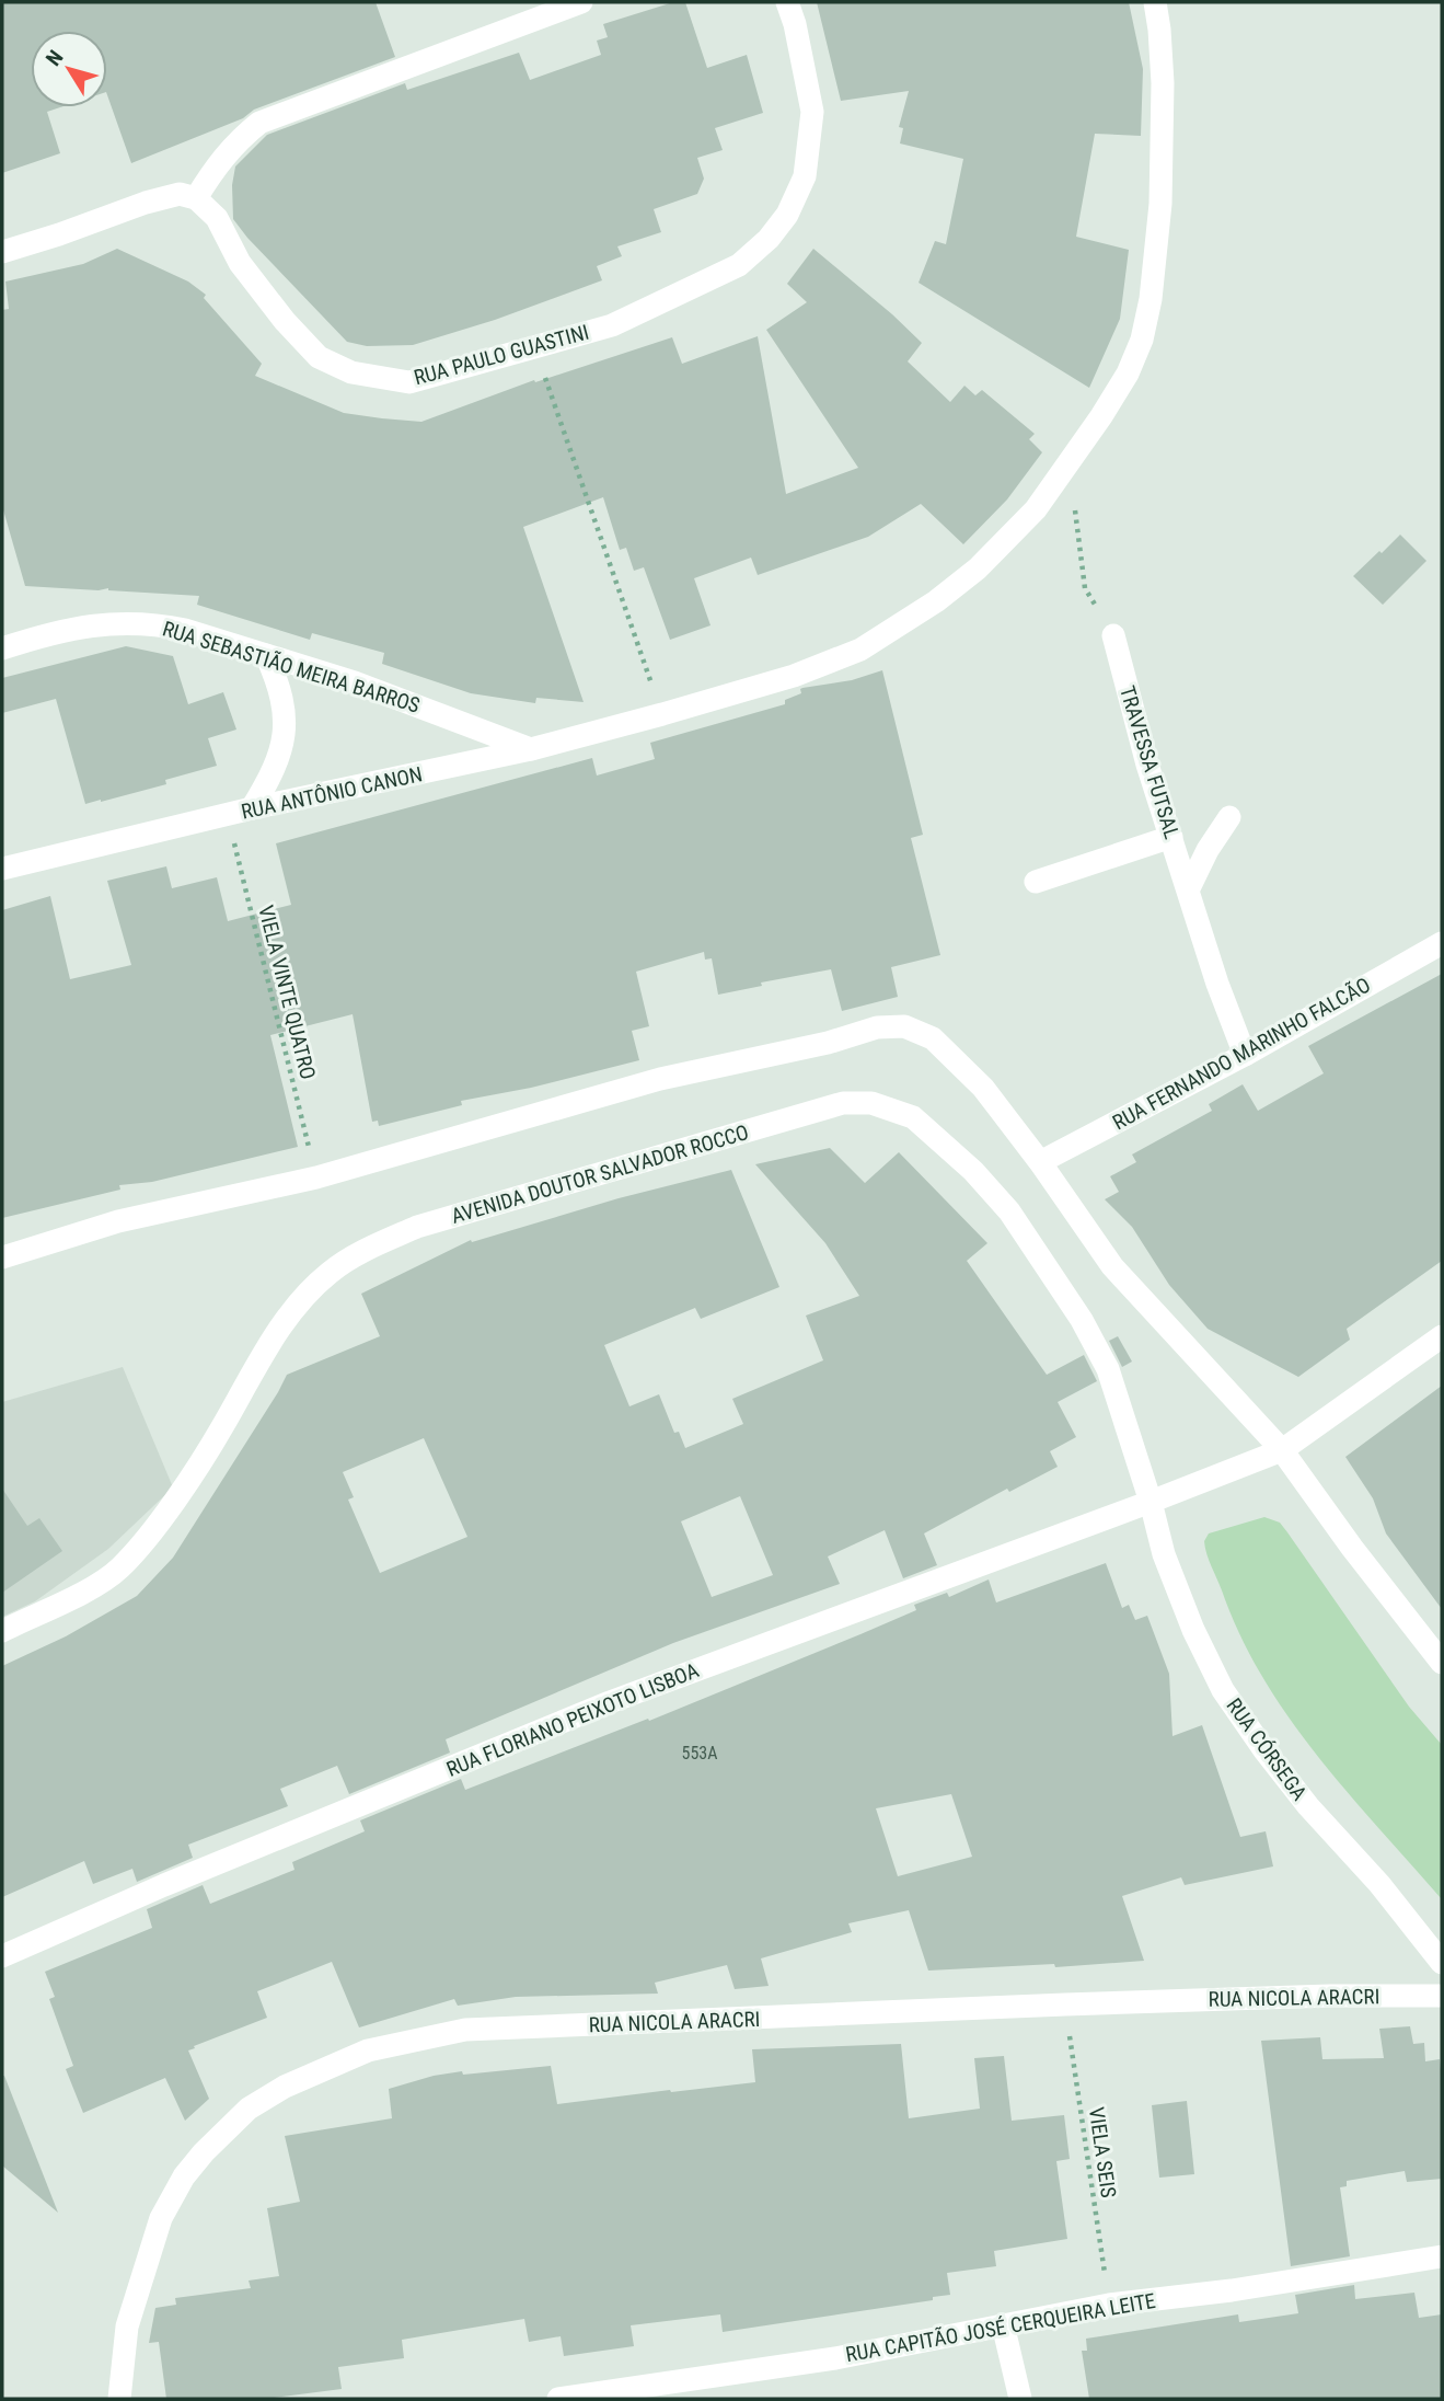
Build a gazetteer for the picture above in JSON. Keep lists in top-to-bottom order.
{
  "streets": {
    "street": [
      "RUA PAULO GUASTINI",
      "RUA SEBASTIÃO MEIRA BARROS",
      "TRAVESSA FUTSAL",
      "RUA ANTÔNIO CANON",
      "RUA FERNANDO MARINHO FALCÃO",
      "AVENIDA DOUTOR SALVADOR ROCCO",
      "RUA FLORIANO PEIXOTO LISBOA",
      "RUA CÓRSEGA",
      "RUA NICOLA ARACRI",
      "RUA CAPITÃO JOSÉ CERQUEIRA LEITE"
    ],
    "path": ["VIELA VINTE QUATRO", "VIELA SEIS"]
  },
  "crossings": [
    ["RUA SEBASTIÃO MEIRA BARROS", "RUA ANTÔNIO CANON"],
    ["TRAVESSA FUTSAL", "RUA FERNANDO MARINHO FALCÃO"],
    ["RUA ANTÔNIO CANON", "VIELA VINTE QUATRO"],
    ["AVENIDA DOUTOR SALVADOR ROCCO", "RUA FLORIANO PEIXOTO LISBOA"],
    ["AVENIDA DOUTOR SALVADOR ROCCO", "RUA CÓRSEGA"],
    ["RUA FLORIANO PEIXOTO LISBOA", "RUA CÓRSEGA"],
    ["RUA NICOLA ARACRI", "VIELA SEIS"],
    ["VIELA SEIS", "RUA CAPITÃO JOSÉ CERQUEIRA LEITE"]
  ],
  "house_numbers": ["553A"],
  "north": "top left"
}
